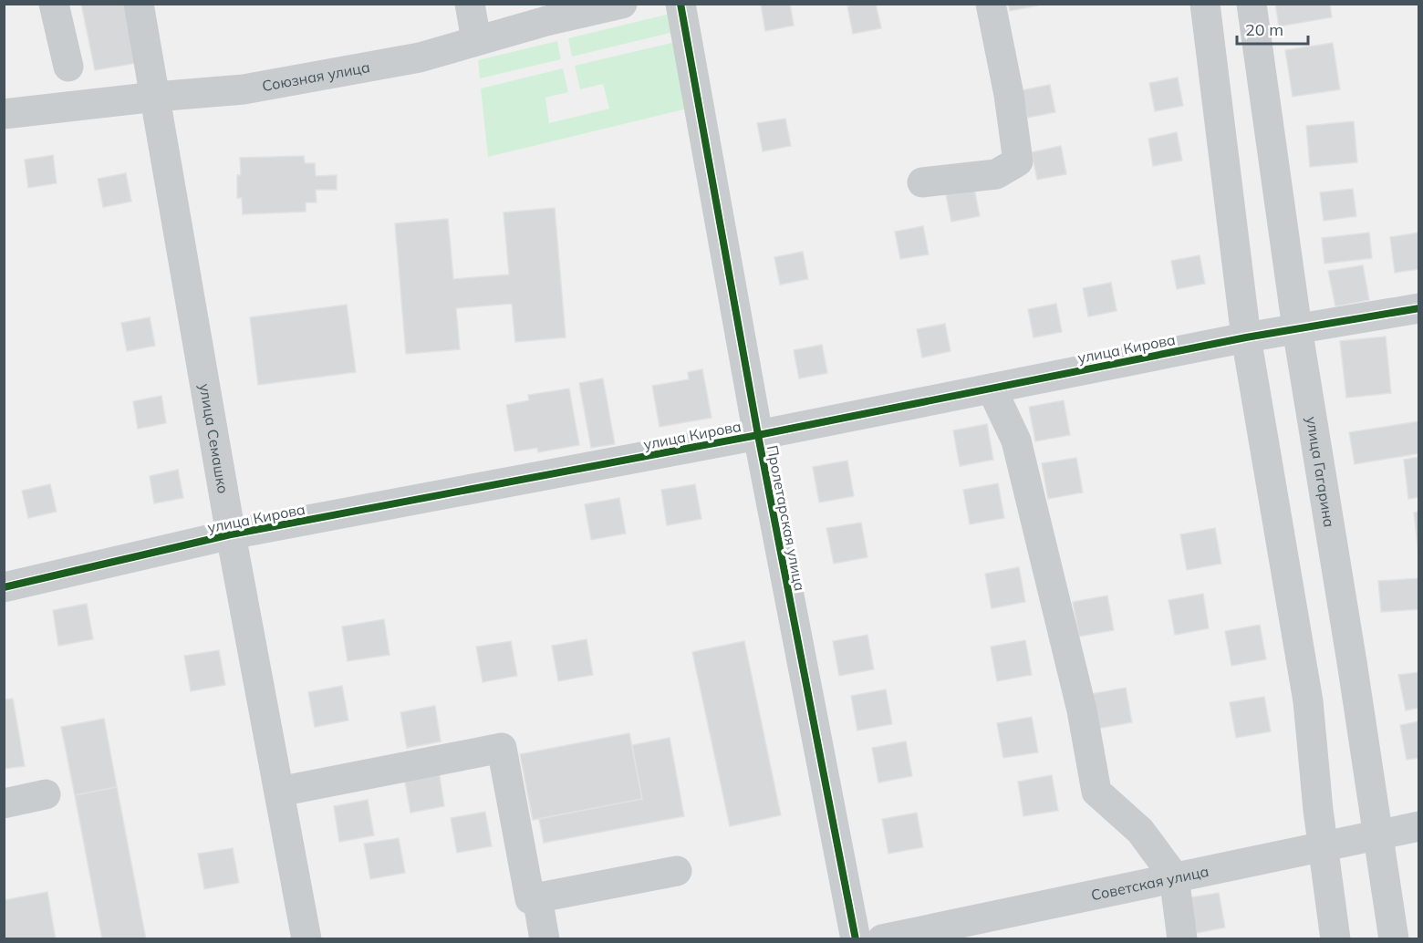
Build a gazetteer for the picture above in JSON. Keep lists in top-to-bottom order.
{
  "streets": {
    "street": [
      "Союзная улица",
      "улица Кирова",
      "улица Семашко",
      "улица Гагарина",
      "Пролетарская улица",
      "Советская улица"
    ]
  },
  "crossings": [
    ["Союзная улица", "улица Семашко"],
    ["улица Кирова", "улица Семашко"],
    ["улица Кирова", "улица Гагарина"],
    ["улица Кирова", "Пролетарская улица"],
    ["улица Гагарина", "Советская улица"]
  ],
  "scale_bar": "20 m"
}
